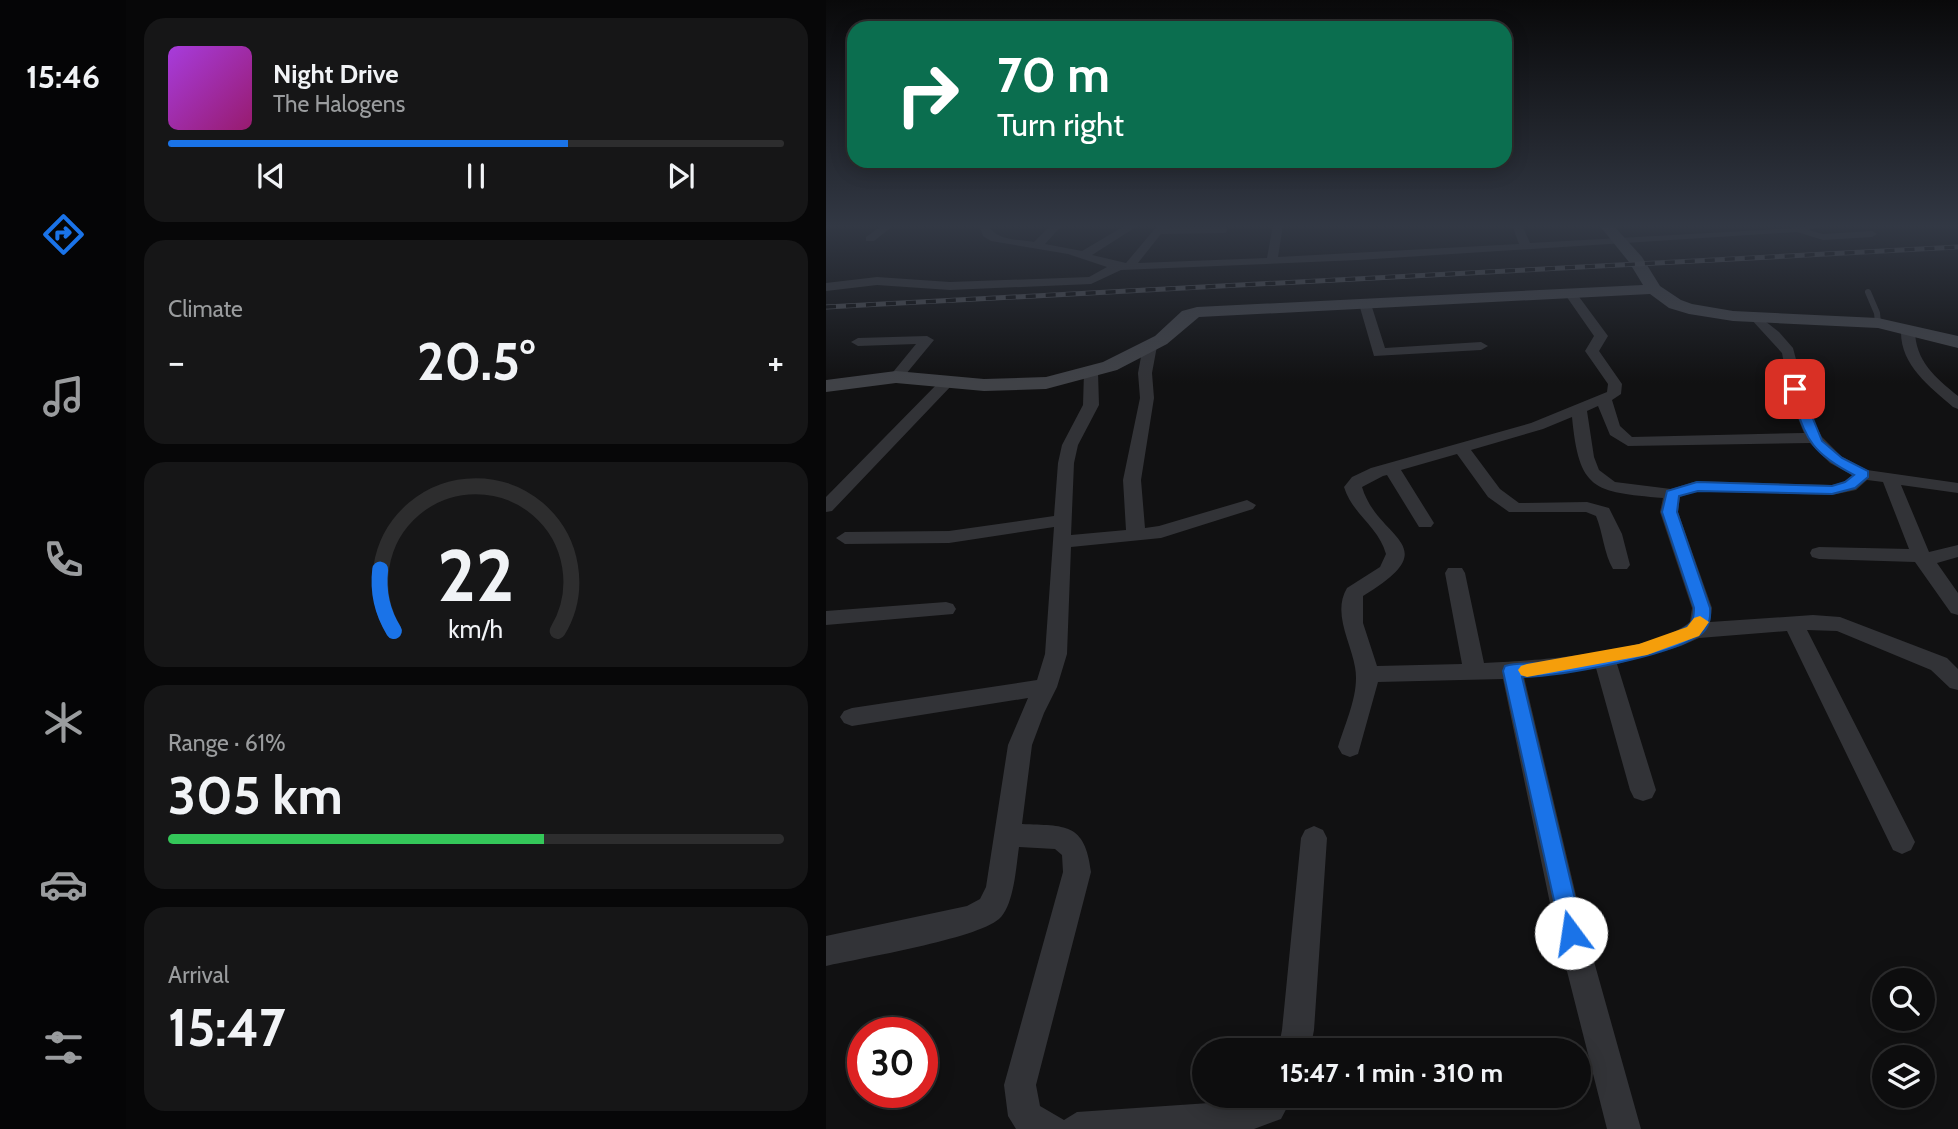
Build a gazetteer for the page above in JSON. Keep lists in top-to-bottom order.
{
  "page": {
    "tabs": "15:46",
    "turn": ["70 m", "Turn right"],
    "song": ["Night Drive", "The Halogens"],
    "tile": [
      "Climate",
      ["Range · 61%", "305 km"],
      ["Arrival", "15:47"]
    ],
    "heat": ["−", "20.5°", "+"],
    "limit": "30",
    "trip": "15:47 · 1 min · 310 m",
    "gauge": ["22", "km/h"]
  }
}
